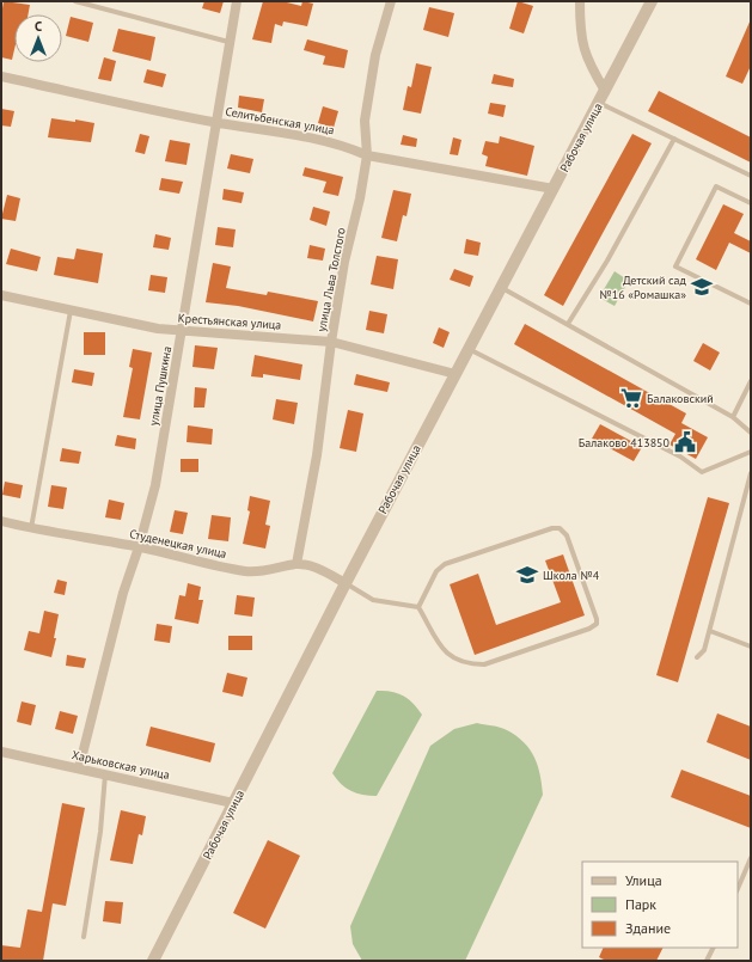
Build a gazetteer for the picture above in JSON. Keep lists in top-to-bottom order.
{
  "streets": {
    "street": [
      "Селитьбенская улица",
      "Рабочая улица",
      "улица Льва Толстого",
      "Крестьянская улица",
      "улица Пушкина",
      "Студенецкая улица",
      "Харьковская улица"
    ]
  },
  "crossings": [
    ["Селитьбенская улица", "Рабочая улица"],
    ["Селитьбенская улица", "улица Льва Толстого"],
    ["Селитьбенская улица", "улица Пушкина"],
    ["Рабочая улица", "Крестьянская улица"],
    ["Рабочая улица", "Студенецкая улица"],
    ["Рабочая улица", "Харьковская улица"],
    ["улица Льва Толстого", "Крестьянская улица"],
    ["улица Льва Толстого", "Студенецкая улица"],
    ["Крестьянская улица", "улица Пушкина"],
    ["улица Пушкина", "Студенецкая улица"],
    ["улица Пушкина", "Харьковская улица"]
  ],
  "places": {
    "school or university": ["Детский сад №16 «Ромашка»", "Школа №4"],
    "supermarket": ["Балаковский"],
    "public building": ["Балаково 413850"]
  },
  "legend": ["Улица", "Парк", "Здание"],
  "north": "top"
}
